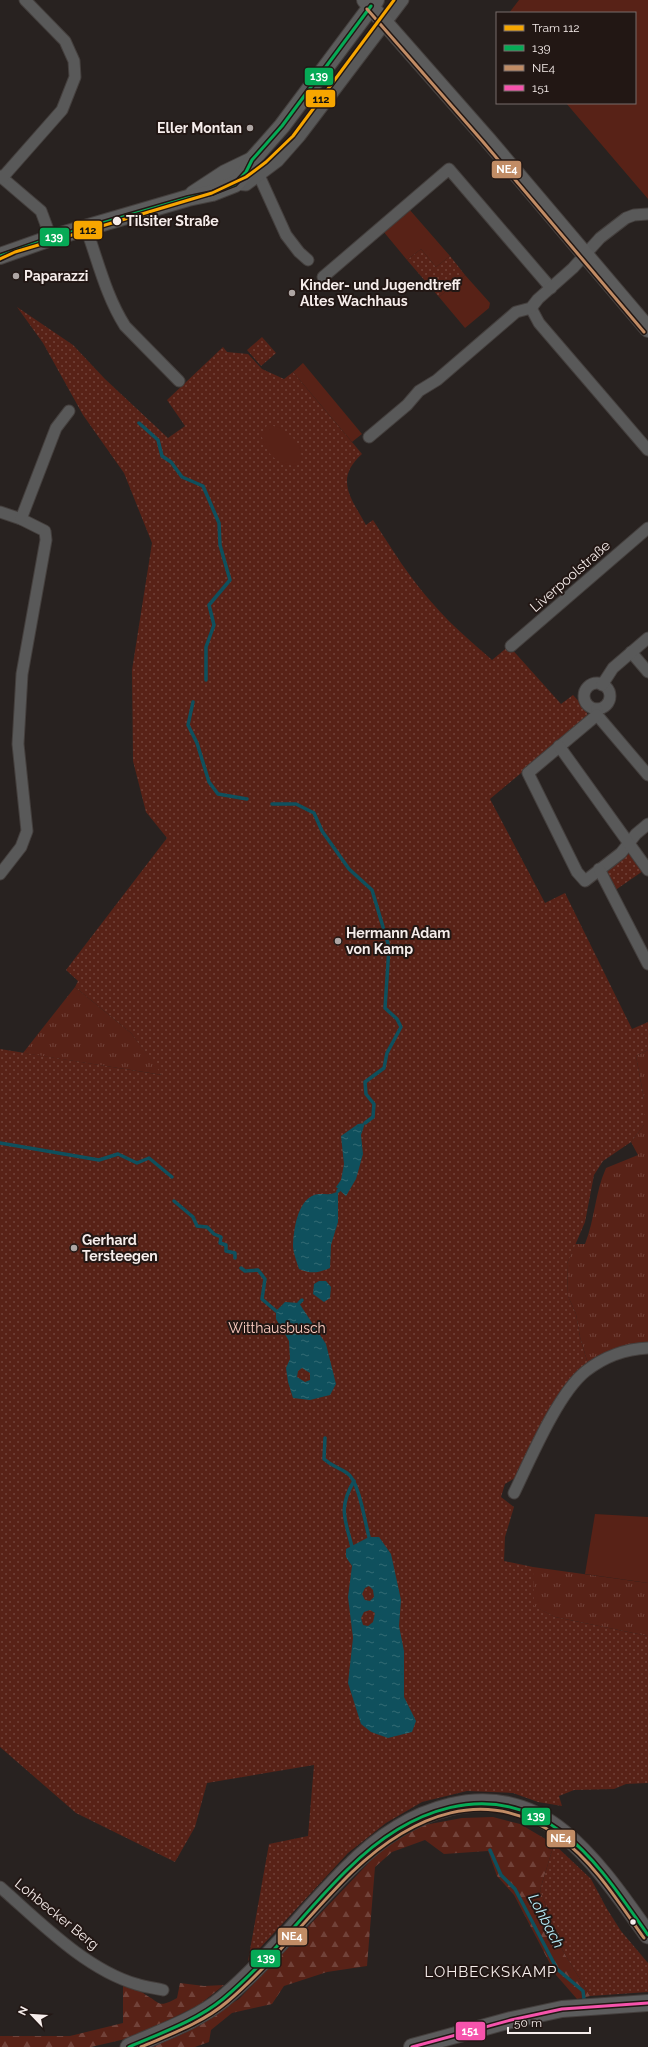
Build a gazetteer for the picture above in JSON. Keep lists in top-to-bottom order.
{
  "streets": {
    "street": ["Liverpoolstraße", "Lohbecker Berg"]
  },
  "districts": ["LOHBECKSKAMP"],
  "water": ["Lohbach"],
  "parks": ["Witthausbusch"],
  "places": [
    "Eller Montan",
    "Tilsiter Straße",
    "Paparazzi",
    "Kinder- und Jugendtreff Altes Wachhaus",
    "Hermann Adam von Kamp",
    "Gerhard Tersteegen"
  ],
  "lines": [
    "tram line 112",
    "transit line 139",
    "transit line NE4",
    "transit line 151"
  ],
  "legend": [
    "Tram 112",
    "139",
    "NE4",
    "151"
  ],
  "scale_bar": "50 m",
  "north": "top left"
}
